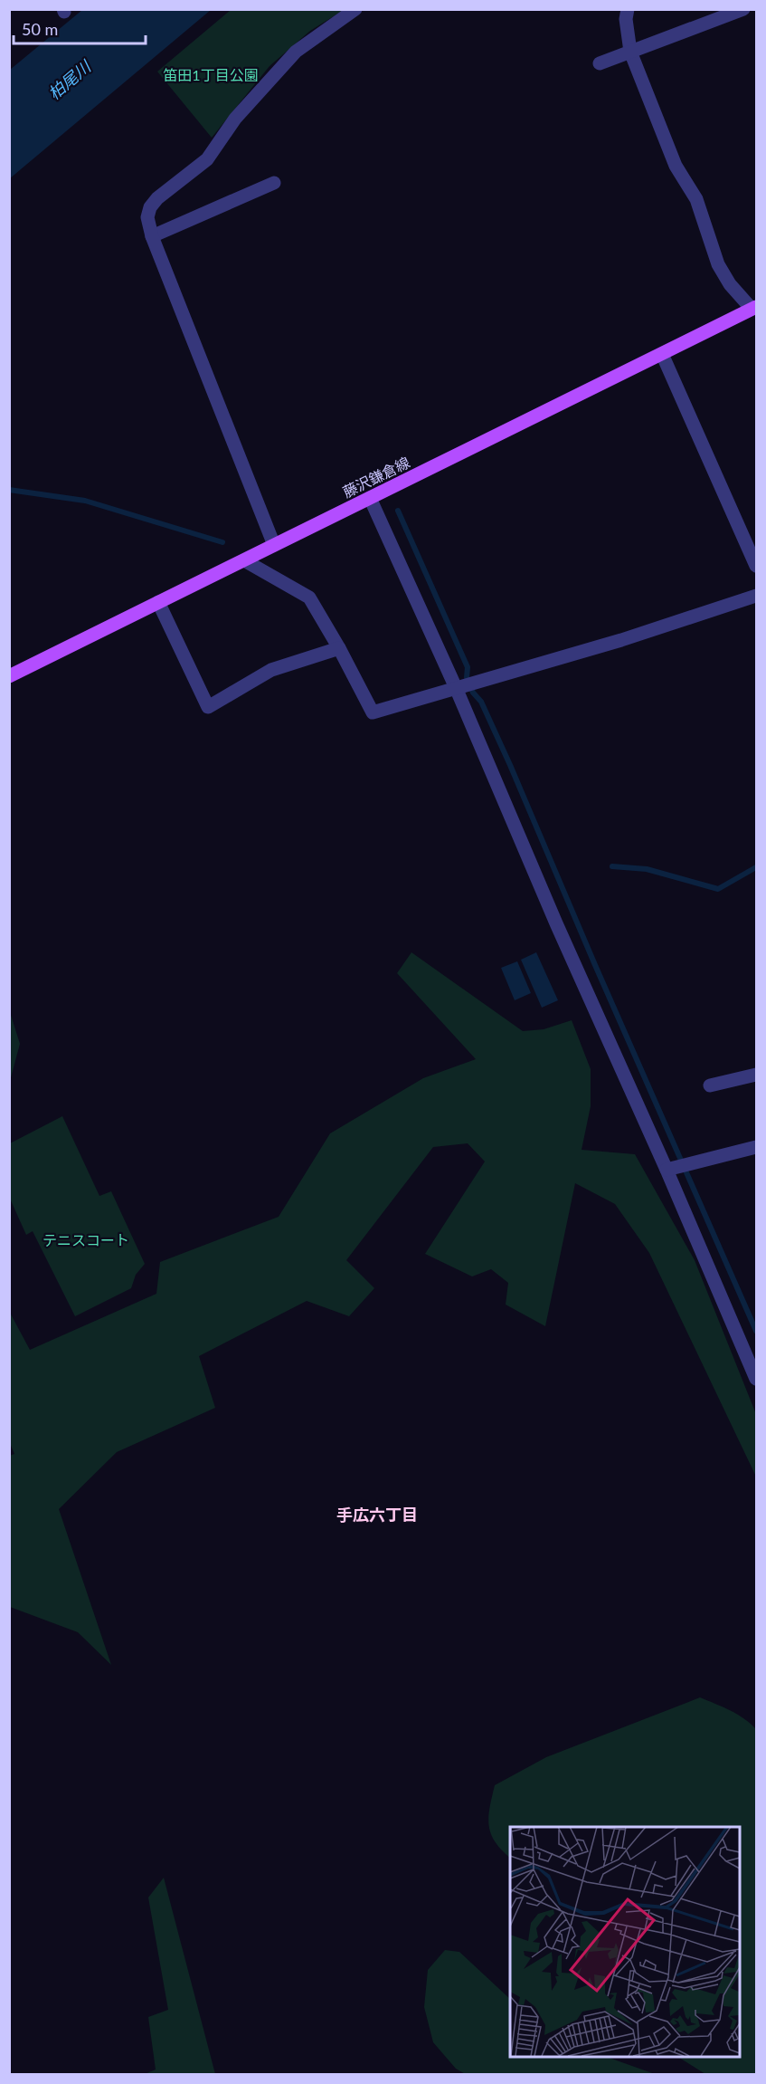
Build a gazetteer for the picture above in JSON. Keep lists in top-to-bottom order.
{
  "streets": {
    "main road": ["藤沢鎌倉線"]
  },
  "districts": ["手広六丁目"],
  "water": ["柏尾川"],
  "parks": ["笛田1丁目公園", "テニスコート"],
  "scale_bar": "50 m"
}
